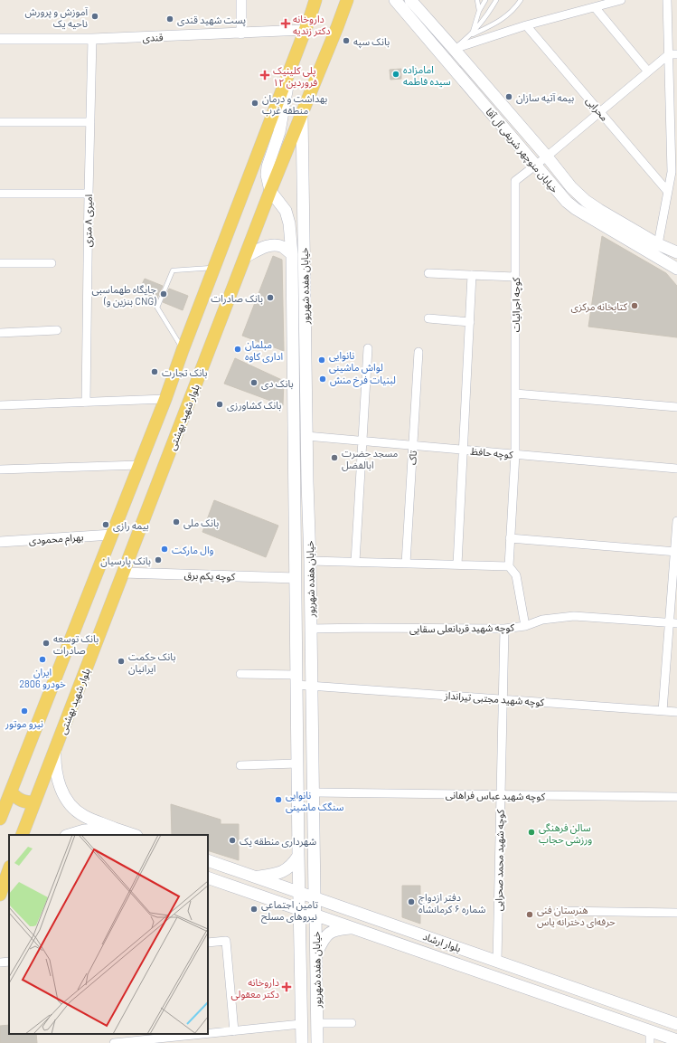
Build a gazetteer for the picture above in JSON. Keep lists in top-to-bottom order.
{
  "streets": {
    "main road": [
      "خیابان منوچهر شریفی آل آقا",
      "خیابان هفده شهریور",
      "بلوار شهید بهشتی",
      "بلوار ارشاد"
    ],
    "street": [
      "قندی",
      "محرابی",
      "امیری ۸ متری",
      "کوچه اجرائیات",
      "کوچه حافظ",
      "تاک",
      "بهرام محمودی",
      "کوچه یکم برق",
      "کوچه شهید قربانعلی سقایی",
      "کوچه شهید مجتبی تیرانداز",
      "کوچه شهید عباس فراهانی",
      "کوچه شهید محمد صحرایی"
    ]
  },
  "crossings": [
    ["قندی", "امیری ۸ متری"],
    ["خیابان منوچهر شریفی آل آقا", "کوچه اجرائیات"],
    ["خیابان هفده شهریور", "بلوار شهید بهشتی"],
    ["خیابان هفده شهریور", "کوچه حافظ"],
    ["خیابان هفده شهریور", "کوچه یکم برق"],
    ["خیابان هفده شهریور", "کوچه شهید قربانعلی سقایی"],
    ["خیابان هفده شهریور", "کوچه شهید مجتبی تیرانداز"],
    ["خیابان هفده شهریور", "کوچه شهید عباس فراهانی"],
    ["خیابان هفده شهریور", "بلوار ارشاد"],
    ["کوچه اجرائیات", "کوچه حافظ"],
    ["بلوار شهید بهشتی", "کوچه یکم برق"],
    ["کوچه حافظ", "تاک"],
    ["کوچه شهید قربانعلی سقایی", "کوچه شهید محمد صحرایی"],
    ["کوچه شهید مجتبی تیرانداز", "کوچه شهید محمد صحرایی"],
    ["کوچه شهید عباس فراهانی", "کوچه شهید محمد صحرایی"],
    ["کوچه شهید محمد صحرایی", "بلوار ارشاد"]
  ],
  "places": {
    "other": [
      "آموزش و پرورش ناحیه یک",
      "پست شهید قندی",
      "بانک سپه",
      "امامزاده سیده فاطمه",
      "بیمه آتیه سازان",
      "بهداشت و درمان منطقه غرب",
      "جایگاه طهماسبی (بنزین و CNG)",
      "بانک صادرات",
      "کتابخانه مرکزی",
      "مبلمان اداری کاوه",
      "نانوایی لواش ماشینی",
      "بانک تجارت",
      "لبنیات فرخ منش",
      "بانک دی",
      "بانک کشاورزی",
      "مسجد حضرت ابالفضل",
      "بانک ملی",
      "بیمه رازی",
      "وال مارکت",
      "بانک پارسیان",
      "بانک توسعه صادرات",
      "ایران خودرو 2806",
      "بانک حکمت ایرانیان",
      "نیرو موتور",
      "نانوایی سنگک ماشینی",
      "سالن فرهنگی ورزشی حجاب",
      "شهرداری منطقه یک",
      "دفتر ازدواج شماره ۶ کرمانشاه",
      "تامین اجتماعی نیروهای مسلح",
      "هنرستان فنی حرفه‌ای دخترانه یاس"
    ],
    "health": ["داروخانه دکتر زندیه", "پلی کلینیک ۱۲ فروردین", "داروخانه دکتر معقولی"]
  }
}
